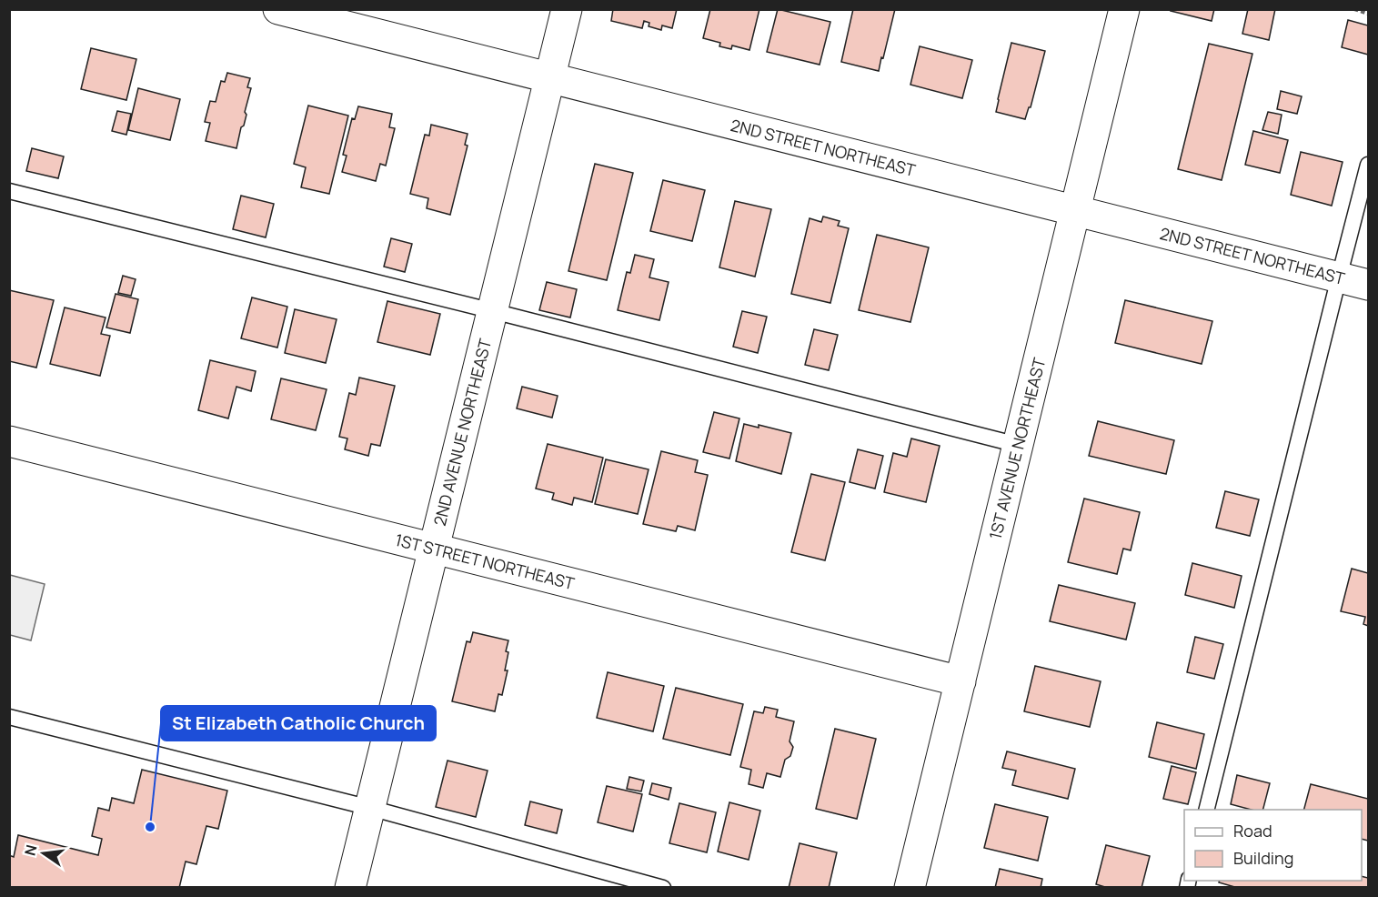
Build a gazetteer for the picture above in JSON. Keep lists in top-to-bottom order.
{
  "streets": {
    "street": [
      "2ND STREET NORTHEAST",
      "2ND AVENUE NORTHEAST",
      "1ST AVENUE NORTHEAST",
      "1ST STREET NORTHEAST"
    ]
  },
  "crossings": [
    ["2ND STREET NORTHEAST", "2ND AVENUE NORTHEAST"],
    ["2ND STREET NORTHEAST", "1ST AVENUE NORTHEAST"],
    ["2ND AVENUE NORTHEAST", "1ST STREET NORTHEAST"],
    ["1ST AVENUE NORTHEAST", "1ST STREET NORTHEAST"]
  ],
  "places": ["St Elizabeth Catholic Church"],
  "legend": ["Road", "Building"],
  "north": "left"
}
